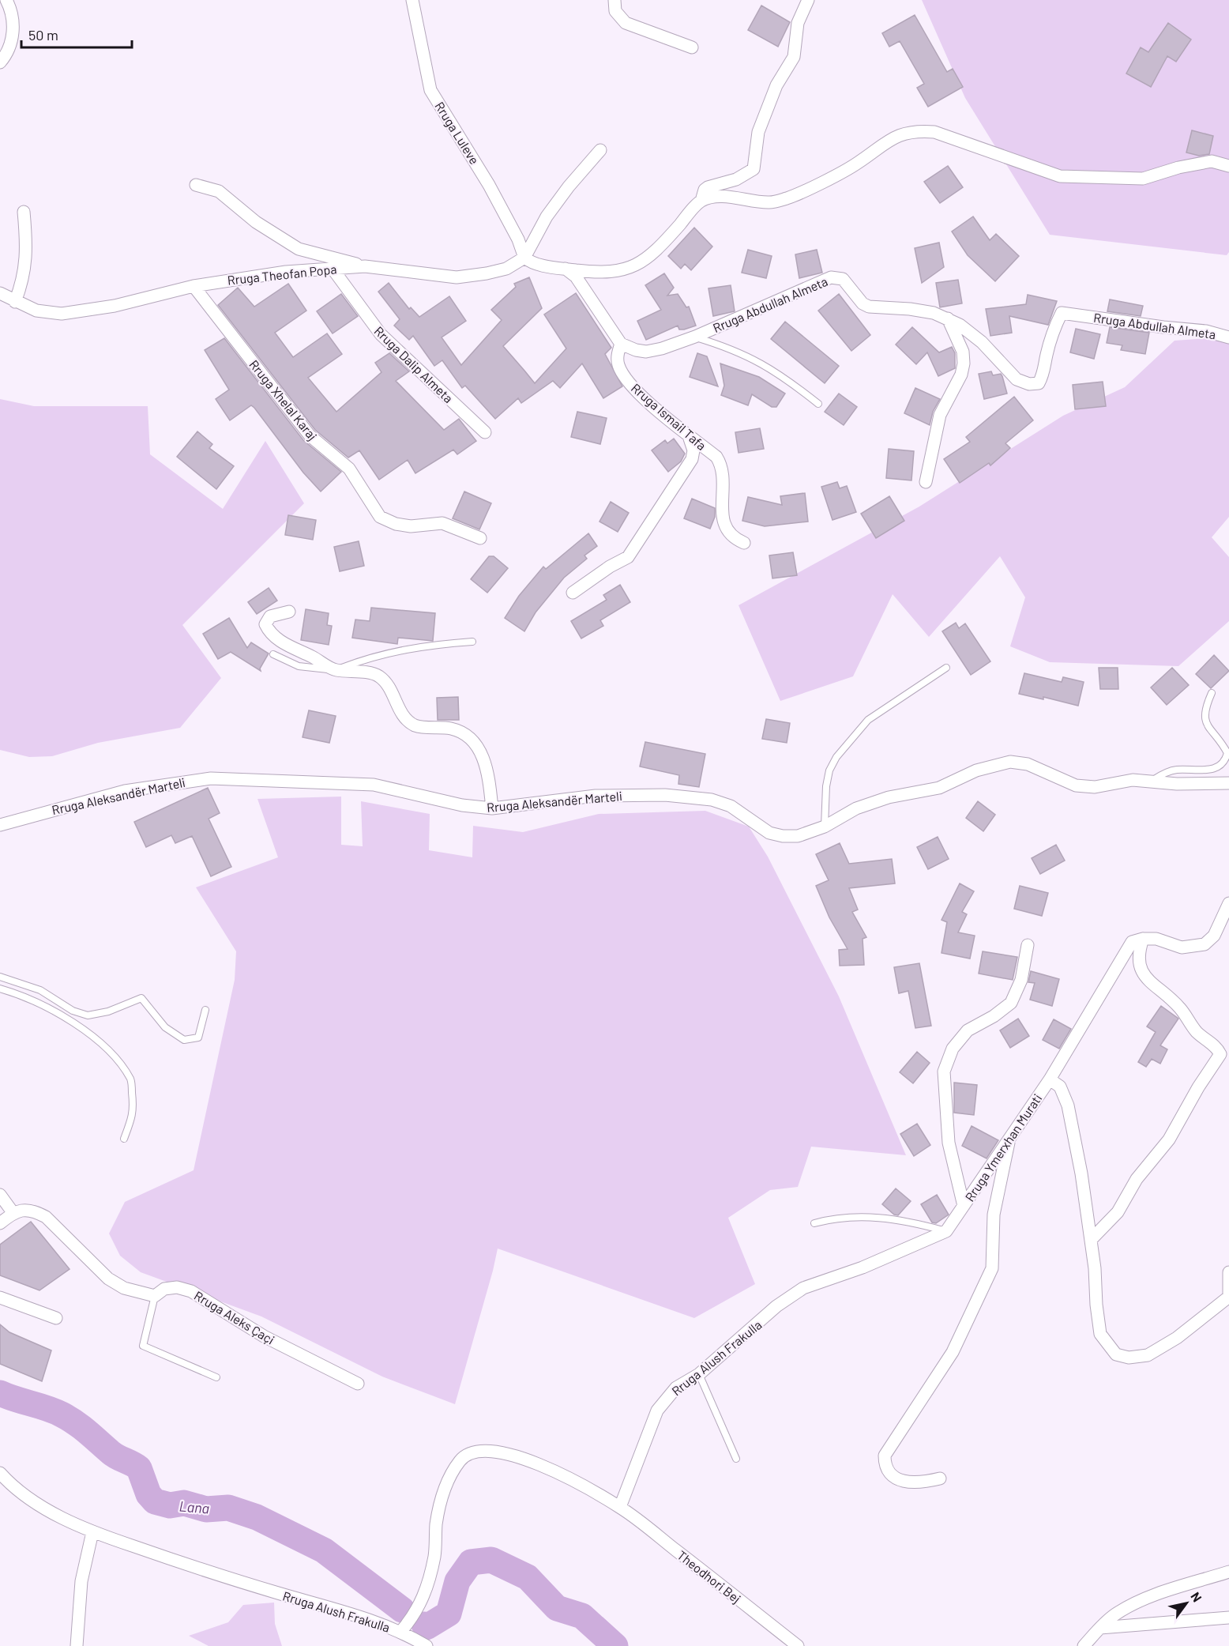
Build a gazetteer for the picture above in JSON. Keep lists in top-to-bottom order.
{
  "streets": {
    "street": [
      "Rruga Luleve",
      "Rruga Theofan Popa",
      "Rruga Abdullah Almeta",
      "Rruga Dalip Almeta",
      "Rruga Xhelal Karaj",
      "Rruga Ismail Tafa",
      "Rruga Aleksandër Marteli",
      "Rruga Ymerxhan Murati",
      "Rruga Aleks Çaçi",
      "Rruga Alush Frakulla",
      "Theodhori Bej"
    ]
  },
  "crossings": [
    ["Rruga Luleve", "Rruga Theofan Popa"],
    ["Rruga Theofan Popa", "Rruga Dalip Almeta"],
    ["Rruga Theofan Popa", "Rruga Xhelal Karaj"],
    ["Rruga Abdullah Almeta", "Rruga Ismail Tafa"],
    ["Rruga Alush Frakulla", "Theodhori Bej"]
  ],
  "water": ["Lana"],
  "scale_bar": "50 m",
  "north": "top right"
}
